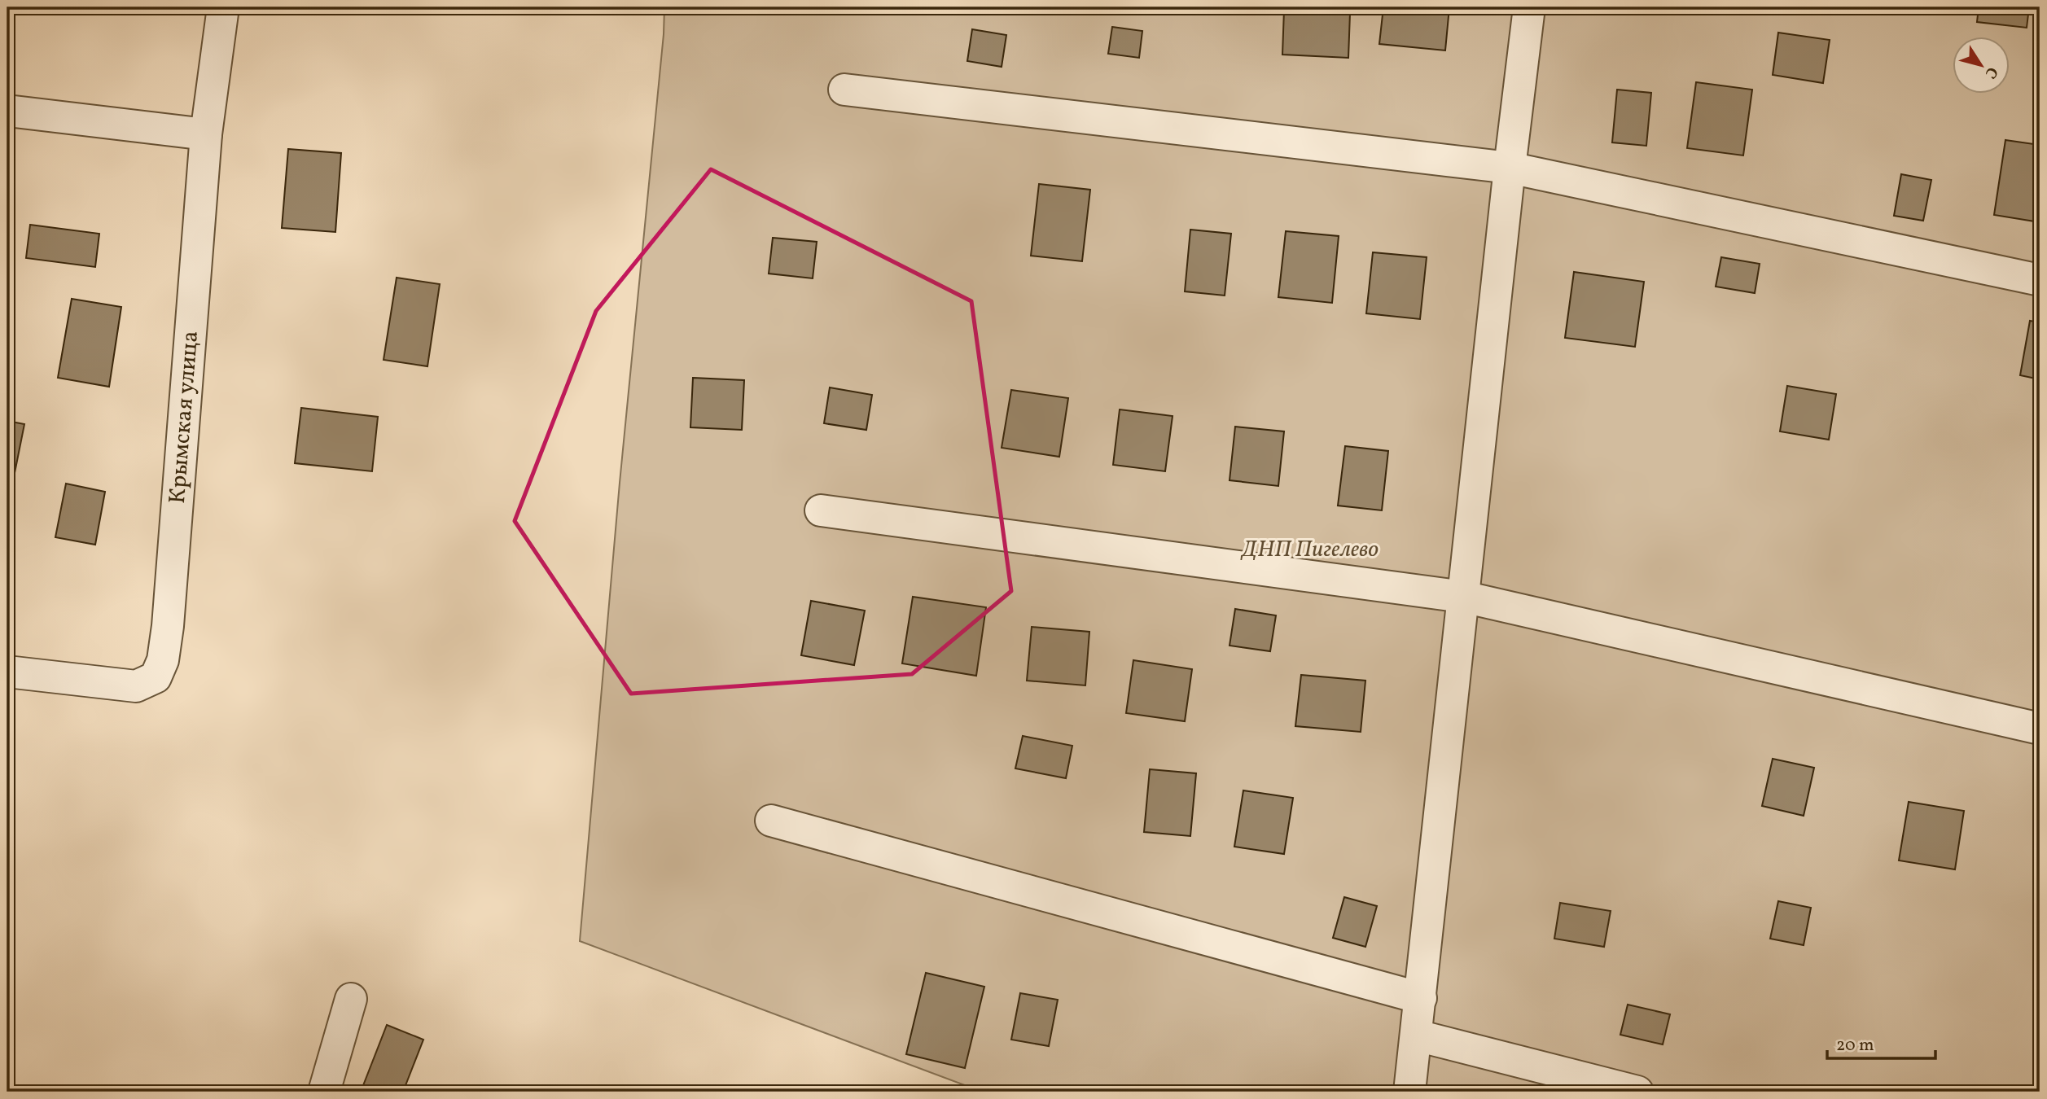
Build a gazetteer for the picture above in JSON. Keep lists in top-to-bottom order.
{
  "streets": {
    "street": ["Крымская улица"]
  },
  "parks": ["ДНП Пигелево"],
  "scale_bar": "20 m",
  "north": "bottom right"
}
